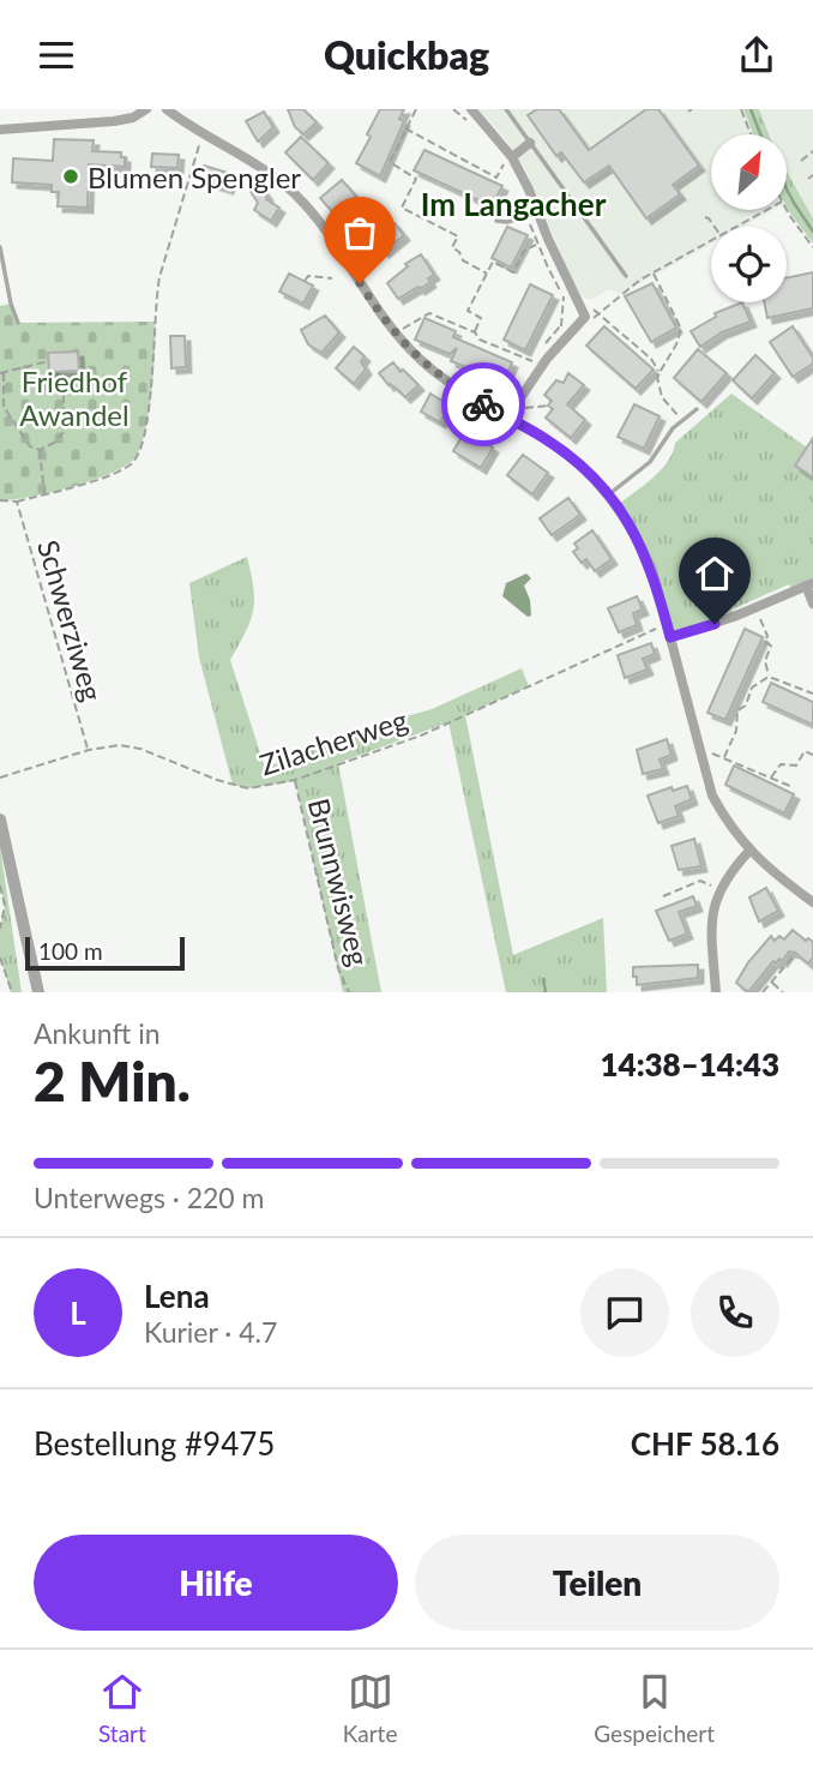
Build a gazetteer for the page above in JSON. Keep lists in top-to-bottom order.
{
  "streets": {
    "path": ["Schwerziweg", "Zilacherweg", "Brunnwisweg"]
  },
  "crossings": [
    ["Schwerziweg", "Zilacherweg"],
    ["Zilacherweg", "Brunnwisweg"]
  ],
  "districts": ["Im Langacher"],
  "parks": ["Friedhof Awandel"],
  "places": ["Blumen Spengler"],
  "scale_bar": "100 m",
  "north": "top right",
  "page": {
    "header": "Quickbag",
    "scale": "100 m",
    "heading": ["2 Min.", "Ankunft in", "14:38–14:43"],
    "panel": [
      "Lena",
      "Kurier · 4.7",
      "Bestellung #9475",
      "CHF 58.16"
    ],
    "bar": "Unterwegs · 220 m",
    "round": "L",
    "buttons": ["Hilfe", "Teilen"],
    "tabs": ["Start", "Karte", "Gespeichert"]
  }
}
